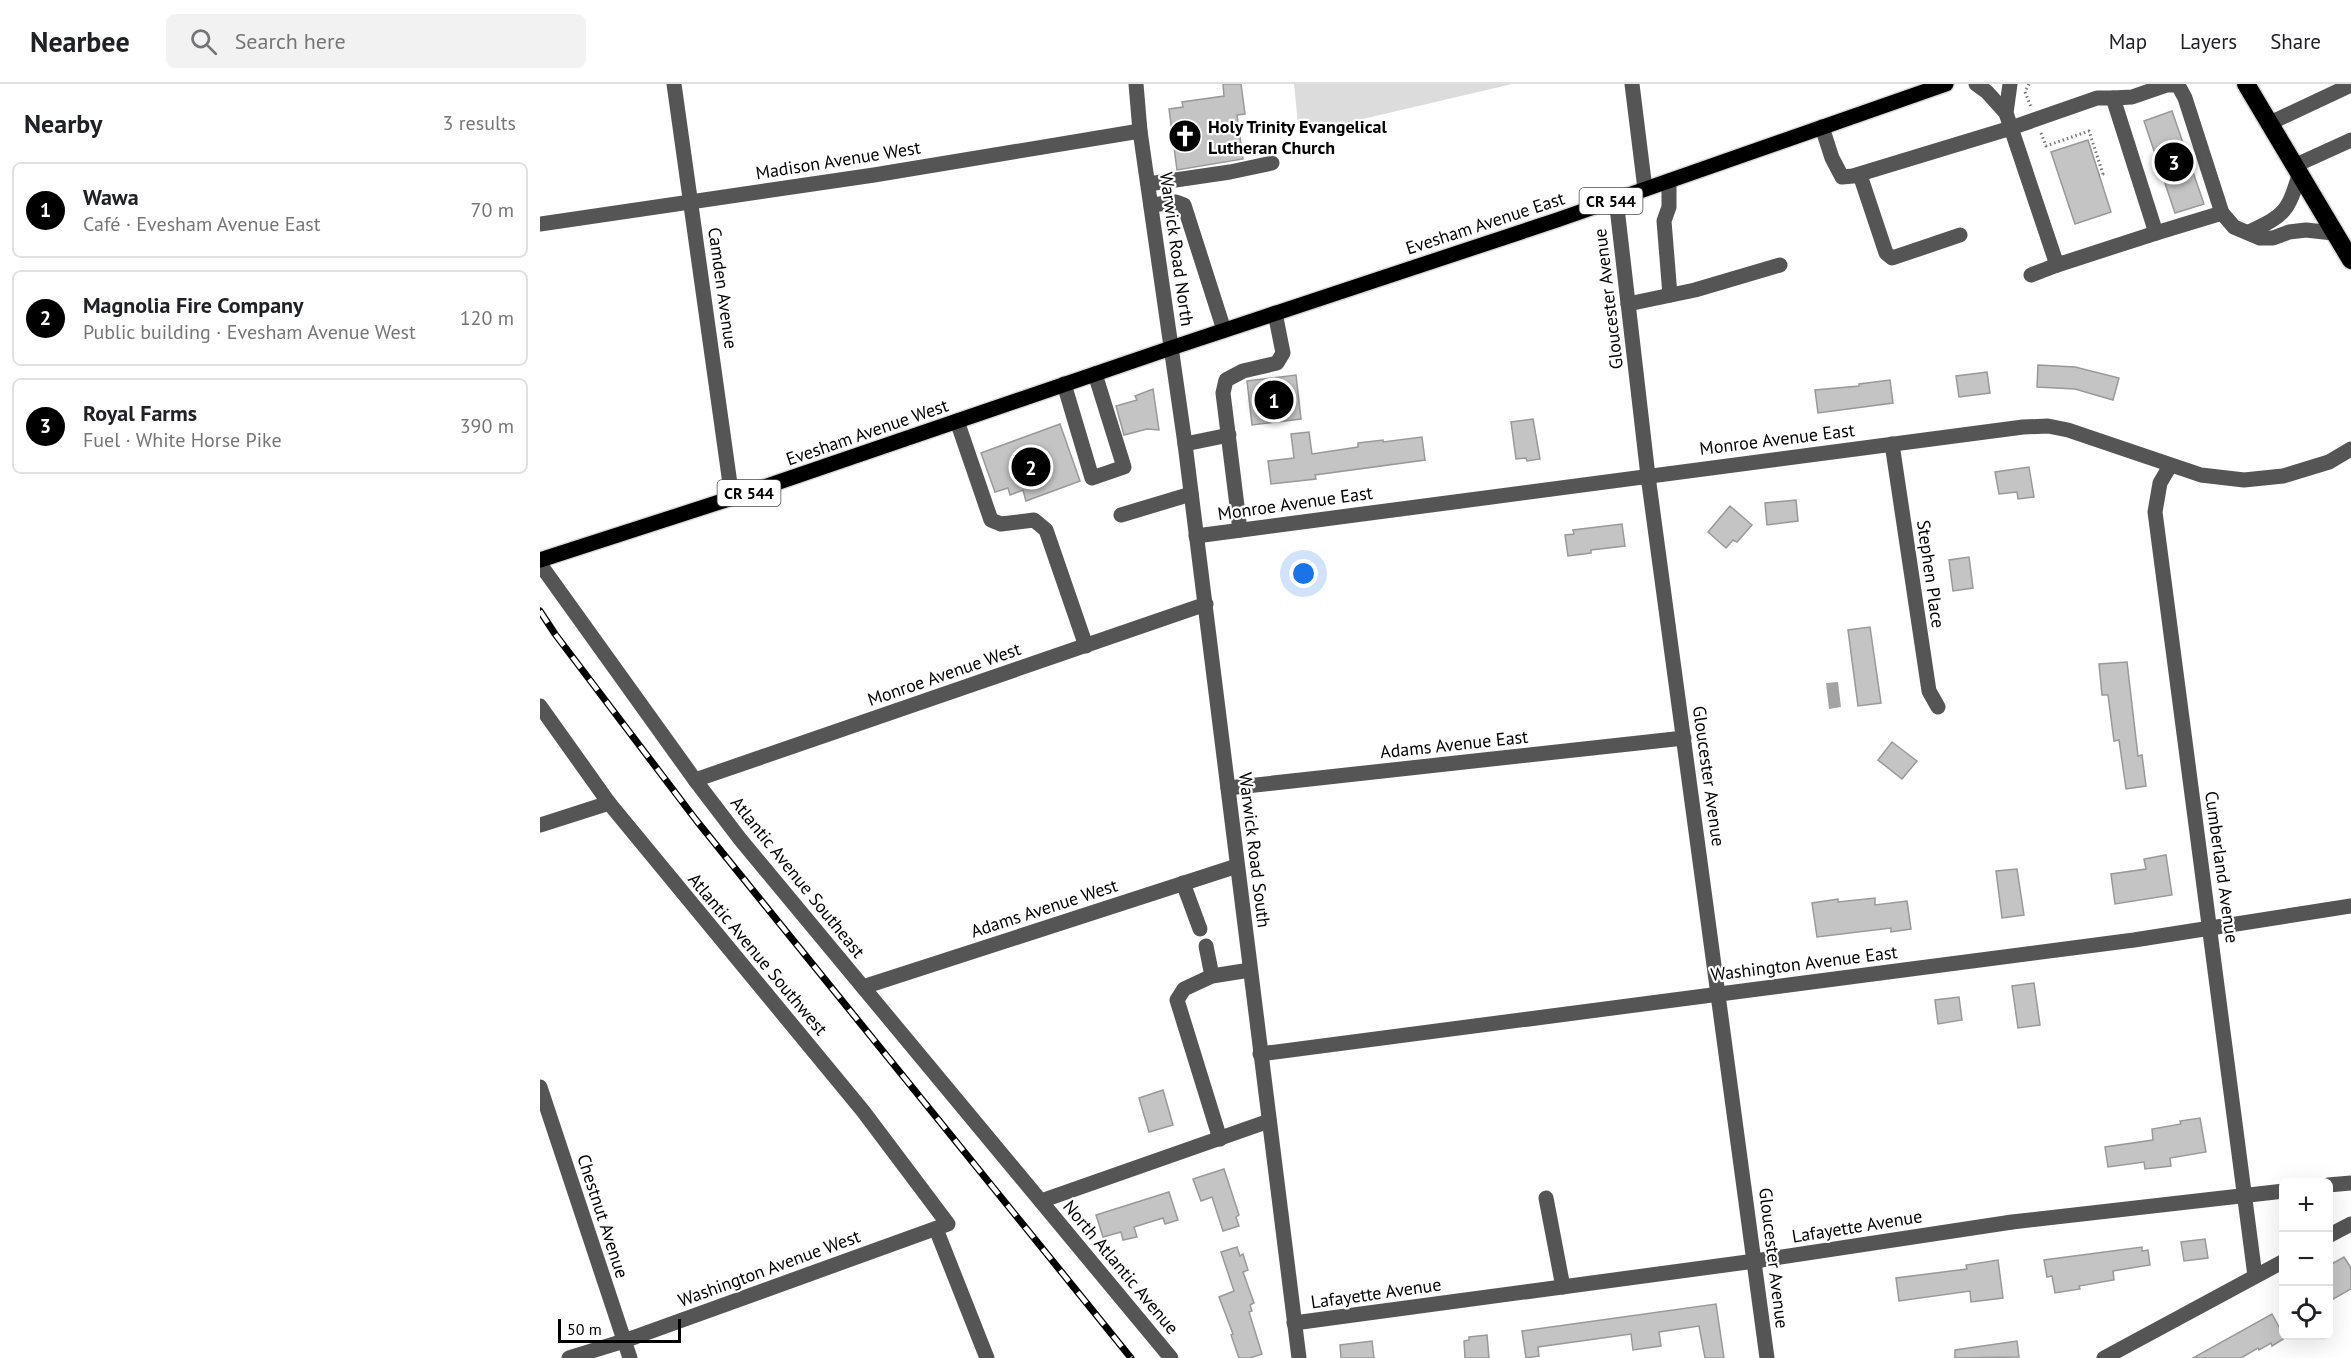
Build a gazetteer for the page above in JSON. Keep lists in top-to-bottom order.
{
  "streets": {
    "main road": ["CR 544", "Evesham Avenue East", "Evesham Avenue West"],
    "street": [
      "Madison Avenue West",
      "Warwick Road North",
      "Camden Avenue",
      "Gloucester Avenue",
      "Monroe Avenue East",
      "Stephen Place",
      "Monroe Avenue West",
      "Adams Avenue East",
      "Warwick Road South",
      "Cumberland Avenue",
      "Atlantic Avenue Southeast",
      "Adams Avenue West",
      "Atlantic Avenue Southwest",
      "Washington Avenue East",
      "Chestnut Avenue",
      "Lafayette Avenue",
      "North Atlantic Avenue",
      "Washington Avenue West"
    ]
  },
  "crossings": [
    ["Madison Avenue West", "Warwick Road North"],
    ["Madison Avenue West", "Camden Avenue"],
    ["Evesham Avenue East", "Warwick Road North"],
    ["Evesham Avenue East", "Gloucester Avenue"],
    ["Evesham Avenue East", "Evesham Avenue West"],
    ["Evesham Avenue East", "Warwick Road South"],
    ["Warwick Road North", "Evesham Avenue West"],
    ["Warwick Road North", "Warwick Road South"],
    ["Camden Avenue", "Evesham Avenue West"],
    ["Gloucester Avenue", "Monroe Avenue East"],
    ["Gloucester Avenue", "Adams Avenue East"],
    ["Gloucester Avenue", "Washington Avenue East"],
    ["Gloucester Avenue", "Lafayette Avenue"],
    ["Evesham Avenue West", "Warwick Road South"],
    ["Evesham Avenue West", "Atlantic Avenue Southeast"],
    ["Monroe Avenue East", "Stephen Place"],
    ["Monroe Avenue East", "Warwick Road South"],
    ["Monroe Avenue East", "Cumberland Avenue"],
    ["Monroe Avenue West", "Warwick Road South"],
    ["Monroe Avenue West", "Atlantic Avenue Southeast"],
    ["Adams Avenue East", "Warwick Road South"],
    ["Warwick Road South", "Adams Avenue West"],
    ["Warwick Road South", "Washington Avenue East"],
    ["Warwick Road South", "Lafayette Avenue"],
    ["Cumberland Avenue", "Washington Avenue East"],
    ["Cumberland Avenue", "Lafayette Avenue"],
    ["Atlantic Avenue Southeast", "Adams Avenue West"],
    ["Atlantic Avenue Southeast", "North Atlantic Avenue"],
    ["Atlantic Avenue Southwest", "Washington Avenue West"],
    ["Chestnut Avenue", "Washington Avenue West"]
  ],
  "places": {
    "church": ["Holy Trinity Evangelical Lutheran Church"]
  },
  "scale_bar": "50 m",
  "page": {
    "header": "Nearbee",
    "search": "Search here",
    "nav": ["Map", "Layers", "Share"],
    "heading": ["Nearby", "3 results"],
    "pins": ["3", "1", "2"],
    "list": [
      {
        "mark": "1",
        "name": "Wawa",
        "note": "Café · Evesham Avenue East",
        "value": "70 m"
      },
      {
        "mark": "2",
        "name": "Magnolia Fire Company",
        "note": "Public building · Evesham Avenue West",
        "value": "120 m"
      },
      {
        "mark": "3",
        "name": "Royal Farms",
        "note": "Fuel · White Horse Pike",
        "value": "390 m"
      }
    ],
    "map_buttons": ["+", "−"],
    "scale": "50 m"
  }
}
